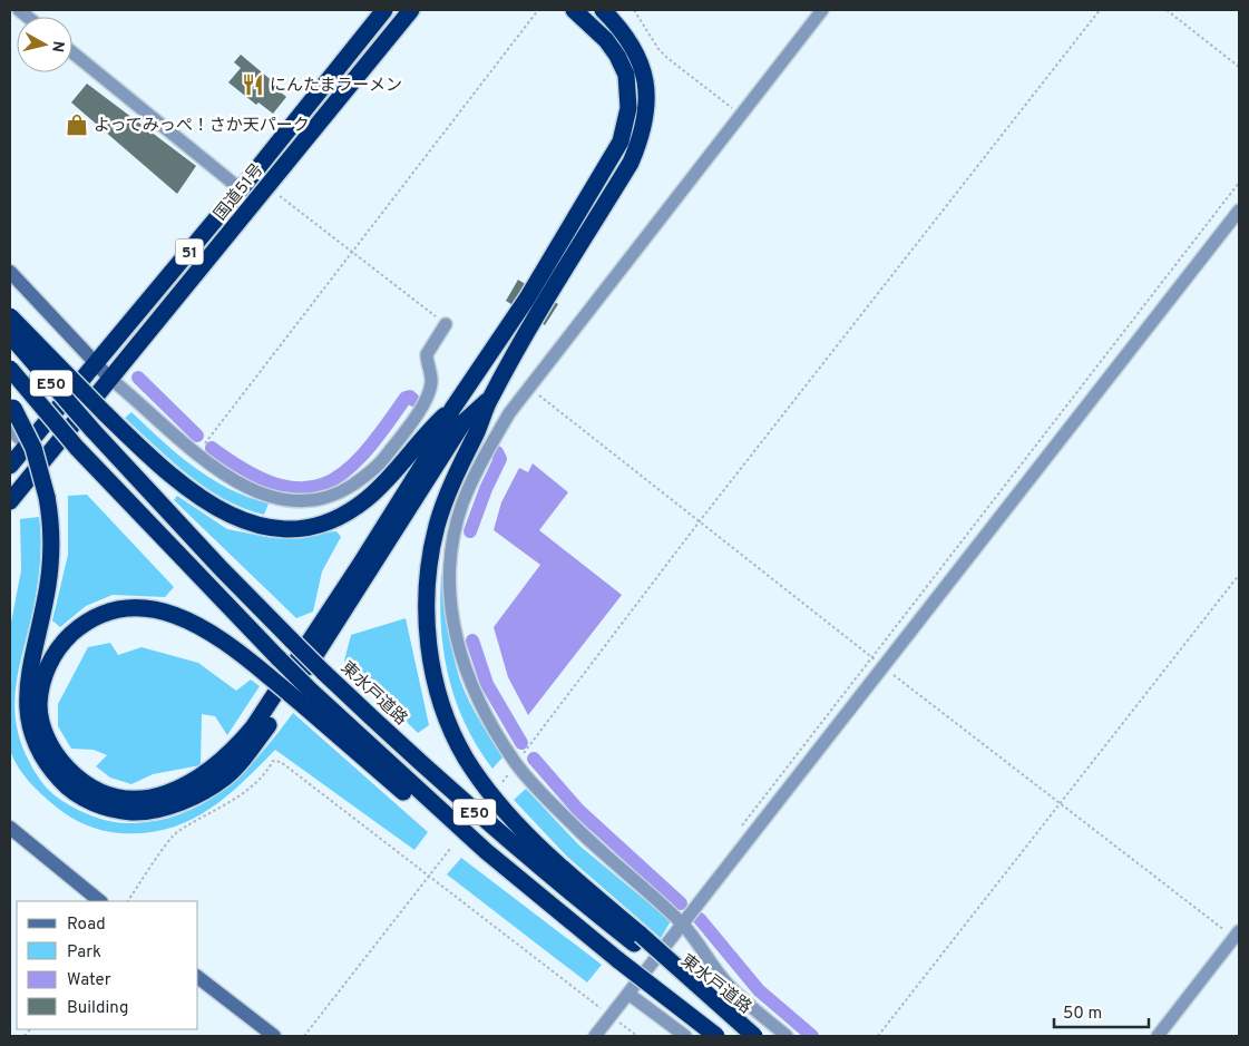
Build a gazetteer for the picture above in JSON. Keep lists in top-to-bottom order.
{
  "streets": {
    "highway": [
      "国道51号",
      "51",
      "E50",
      "東水戸道路"
    ]
  },
  "places": {
    "restaurant": ["にんたまラーメン"],
    "shop": ["よってみっぺ！さか天パーク"]
  },
  "legend": [
    "Road",
    "Park",
    "Water",
    "Building"
  ],
  "scale_bar": "50 m",
  "north": "right"
}
